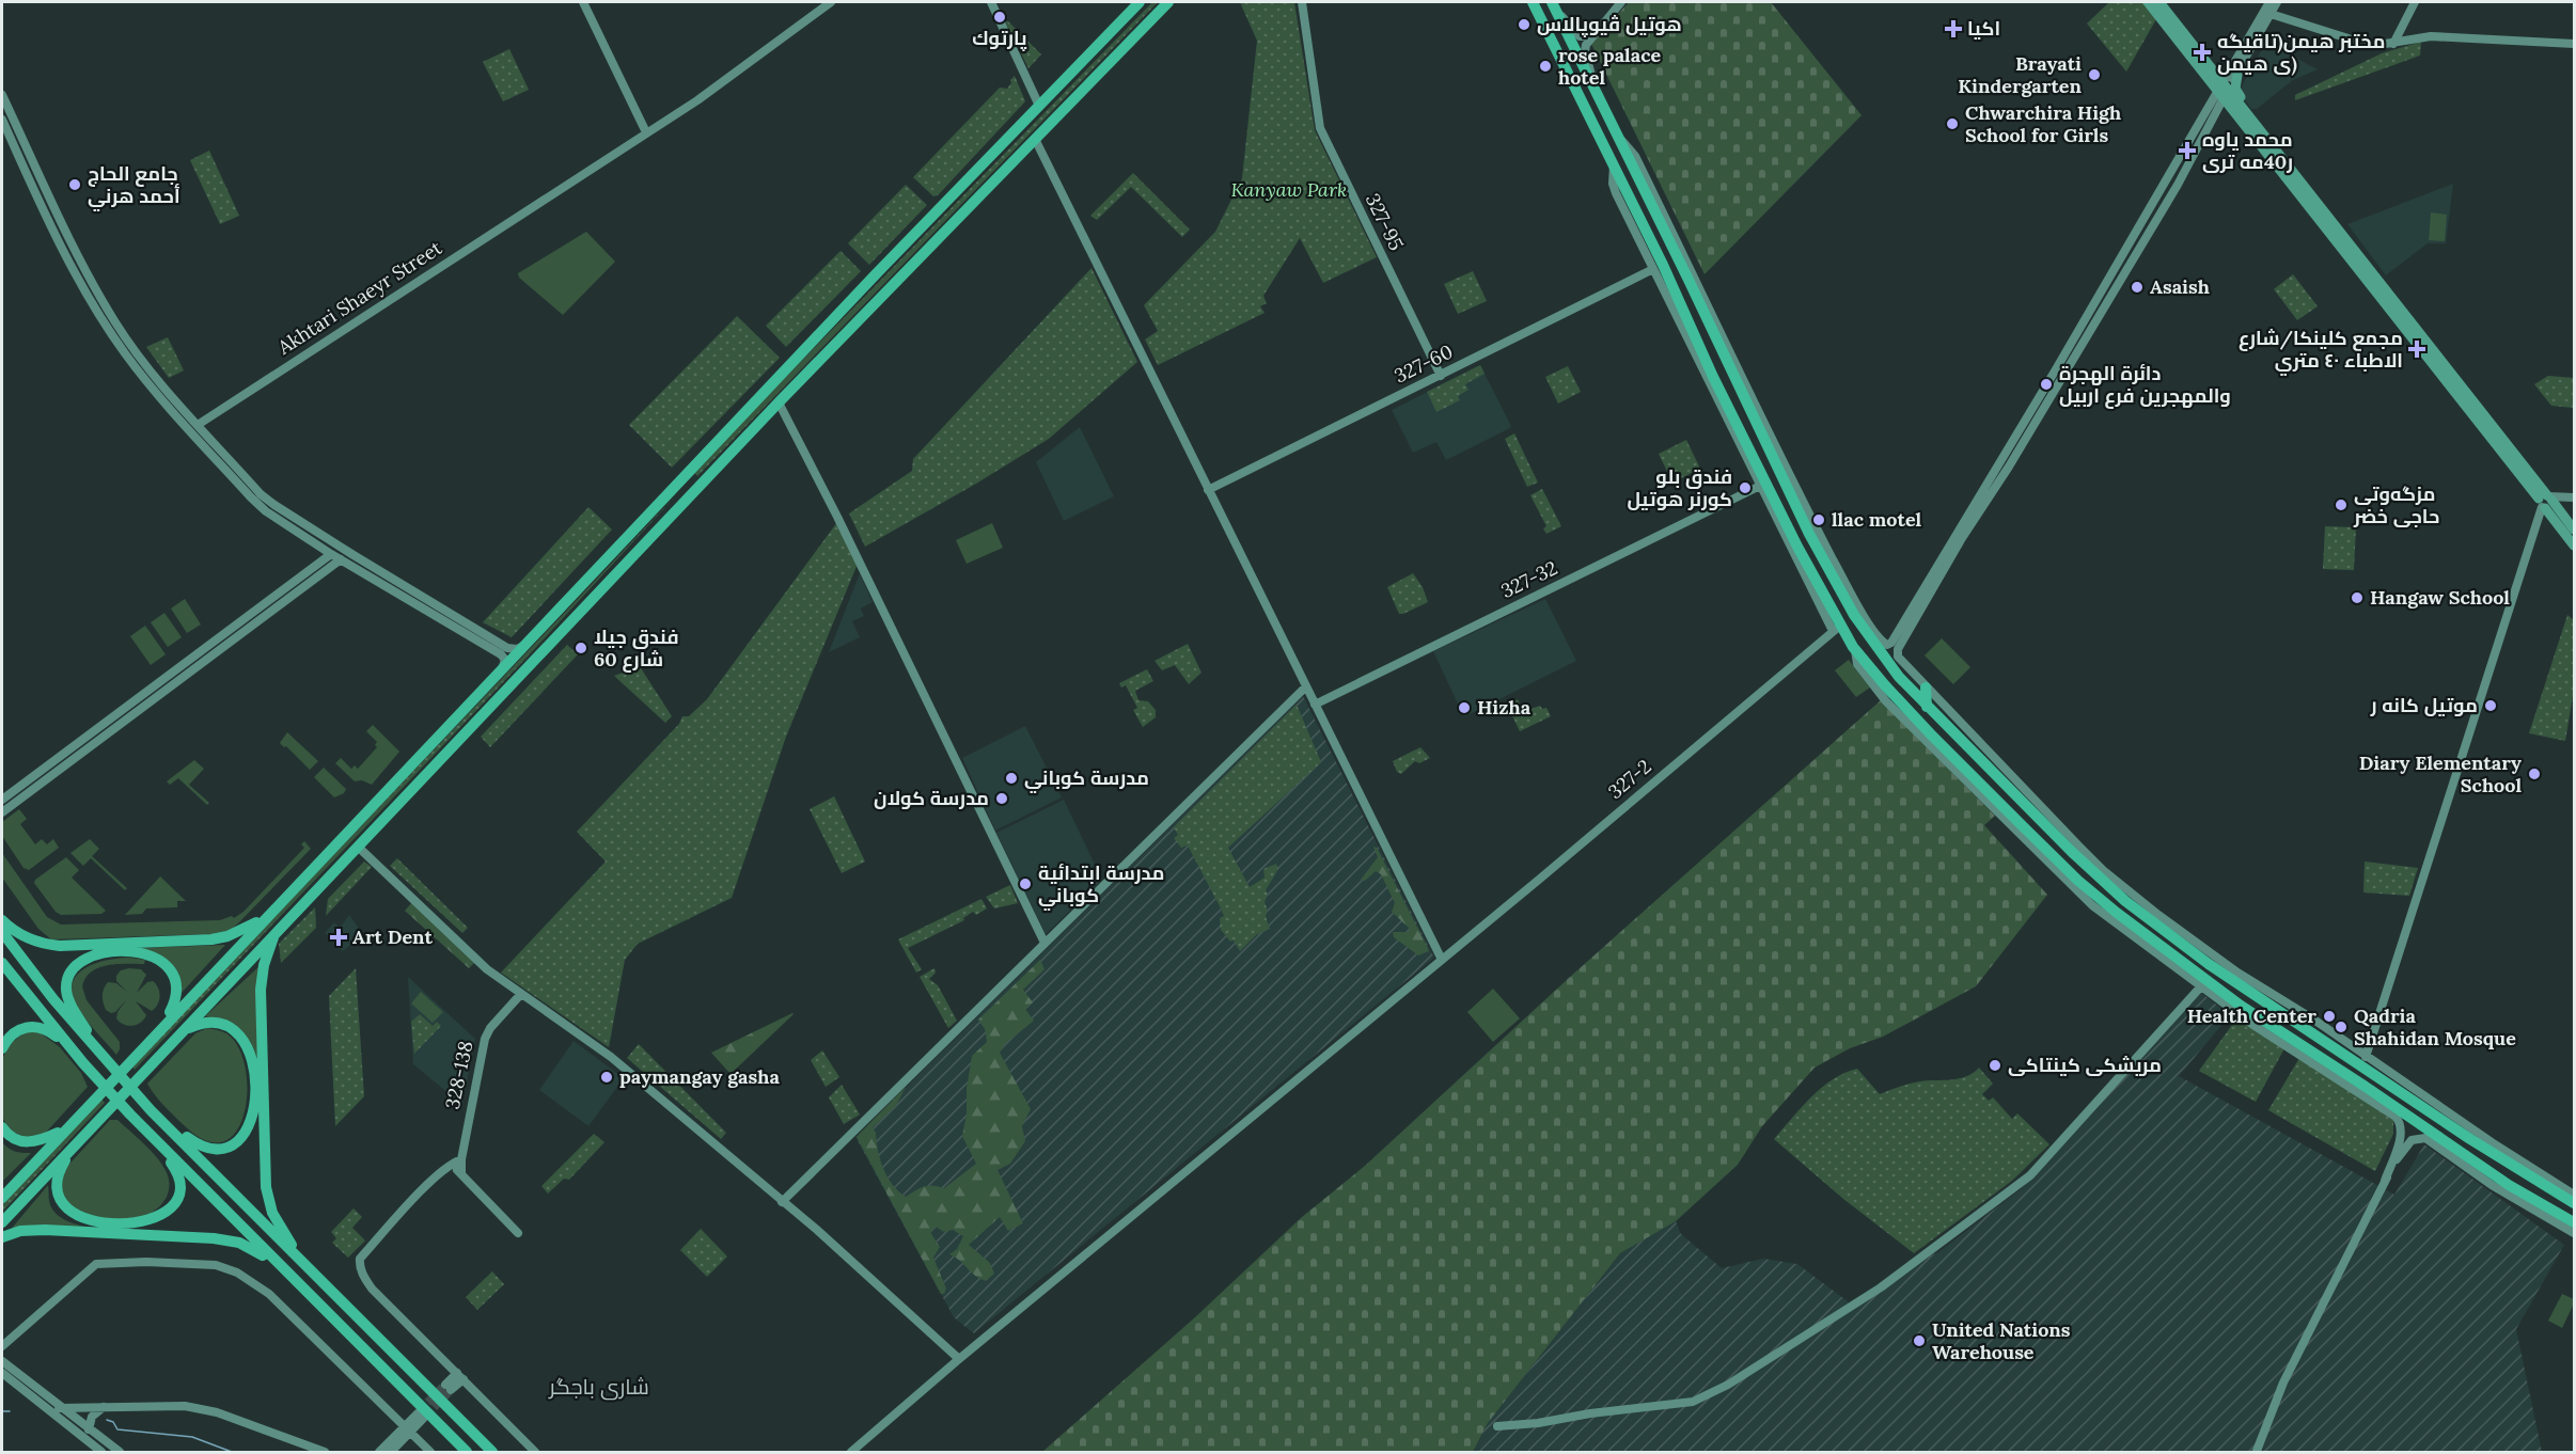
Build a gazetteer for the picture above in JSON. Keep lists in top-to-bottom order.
{
  "streets": {
    "street": [
      "327-95",
      "Akhtari Shaeyr Street",
      "327-60",
      "327-32",
      "327-2",
      "328-138"
    ]
  },
  "crossings": [
    ["327-95", "327-60"]
  ],
  "districts": ["شاری باجگر"],
  "parks": ["Kanyaw Park"],
  "places": {
    "other": [
      "پارتوك",
      "هوتیل ڤیوپالاس",
      "rose palace hotel",
      "Brayati Kindergarten",
      "Chwarchira High School for Girls",
      "جامع الحاج أحمد هرني",
      "Asaish",
      "دائرة الهجرة والمهجرين فرع اربيل",
      "فندق بلو كورنر هوتيل",
      "مزگه‌وتی حاجی خضر",
      "llac motel",
      "Hangaw School",
      "فندق جيلا شارع 60",
      "موتيل كانه ر",
      "Hizha",
      "Diary Elementary School",
      "مدرسة كوباني",
      "مدرسة كولان",
      "مدرسة ابتدائية كوباني",
      "Health Center",
      "Qadria Shahidan Mosque",
      "مریشکی کینتاکی",
      "paymangay gasha",
      "United Nations Warehouse"
    ],
    "health": [
      "اكيا",
      "مختبر هيمن(تاقیگه ی هیمن)",
      "محمد ياوه ر40مه ترى",
      "مجمع كلينكا/شارع الاطباء ٤٠ متري",
      "Art Dent"
    ]
  }
}
